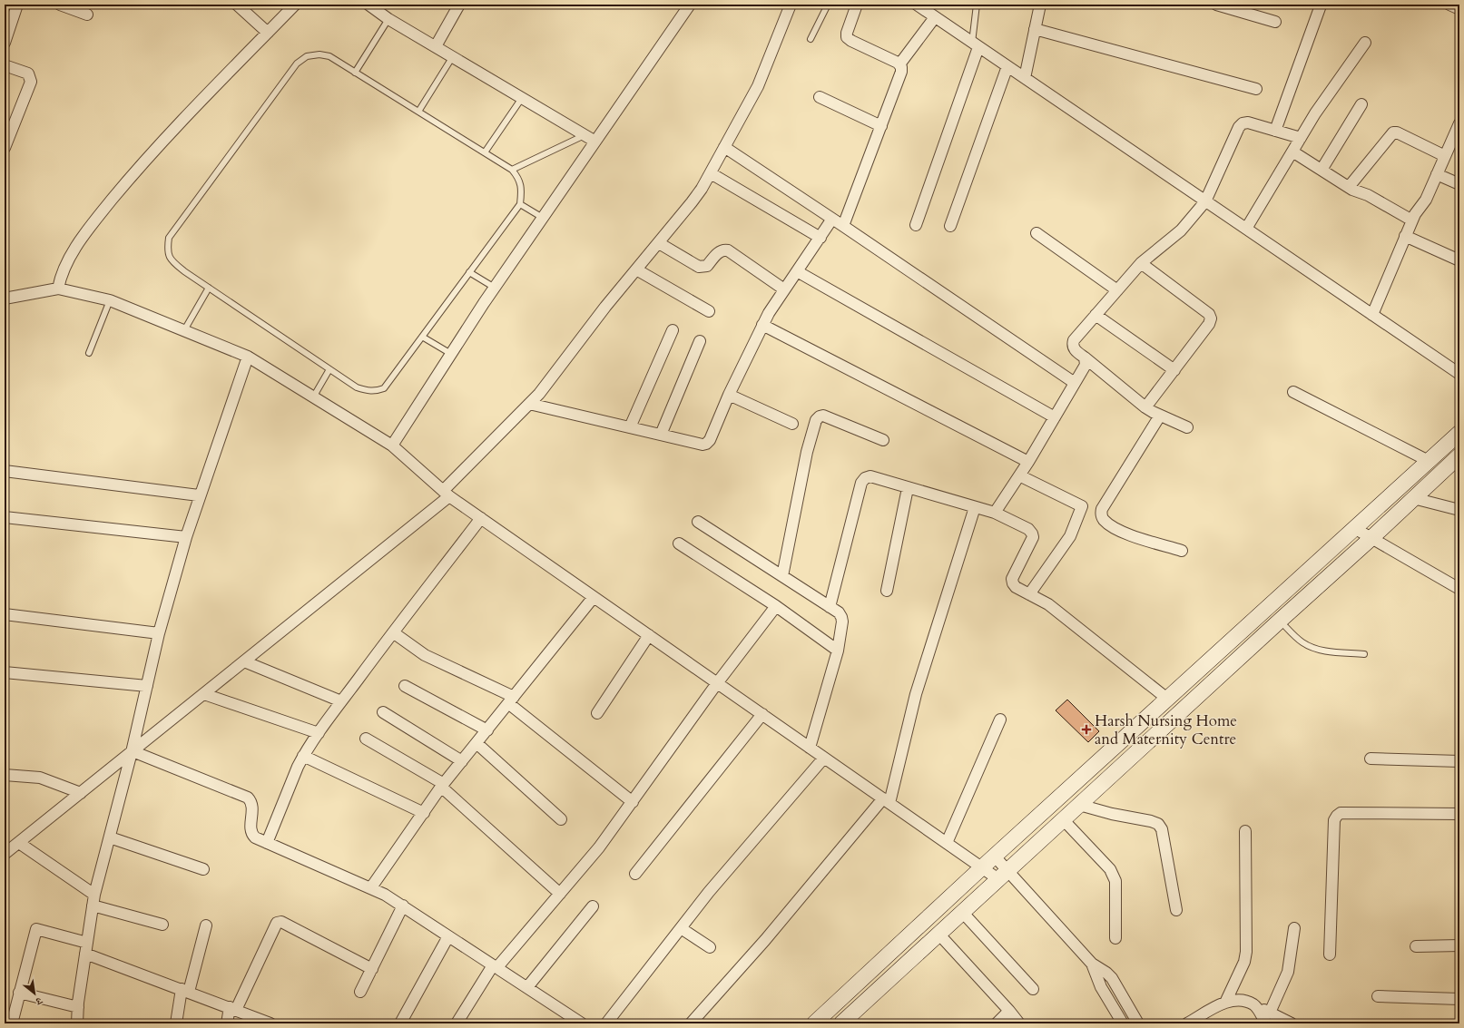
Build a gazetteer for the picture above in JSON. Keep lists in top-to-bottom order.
{
  "places": {
    "health": ["Harsh Nursing Home and Maternity Centre"]
  },
  "north": "bottom right"
}
